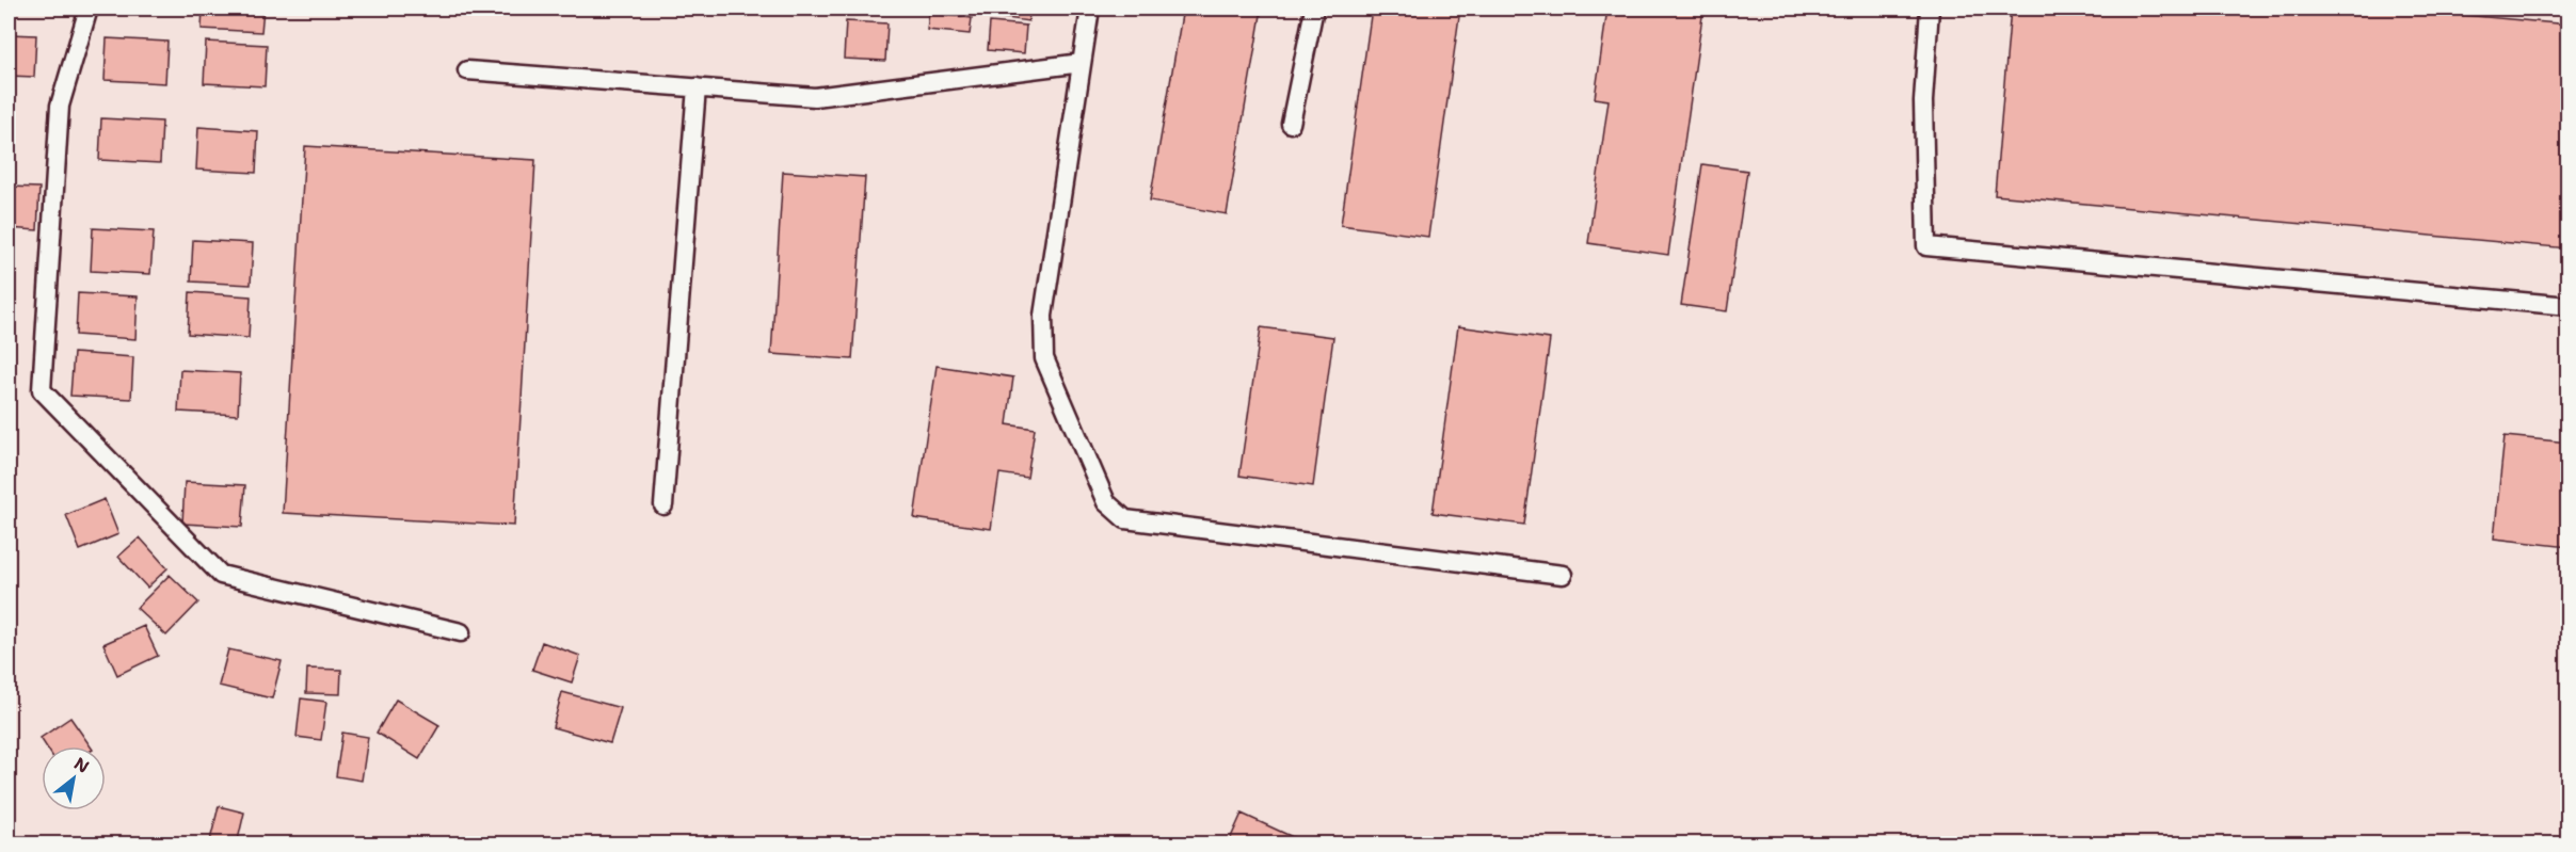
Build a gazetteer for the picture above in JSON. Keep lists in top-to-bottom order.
{
  "north": "top right"
}
